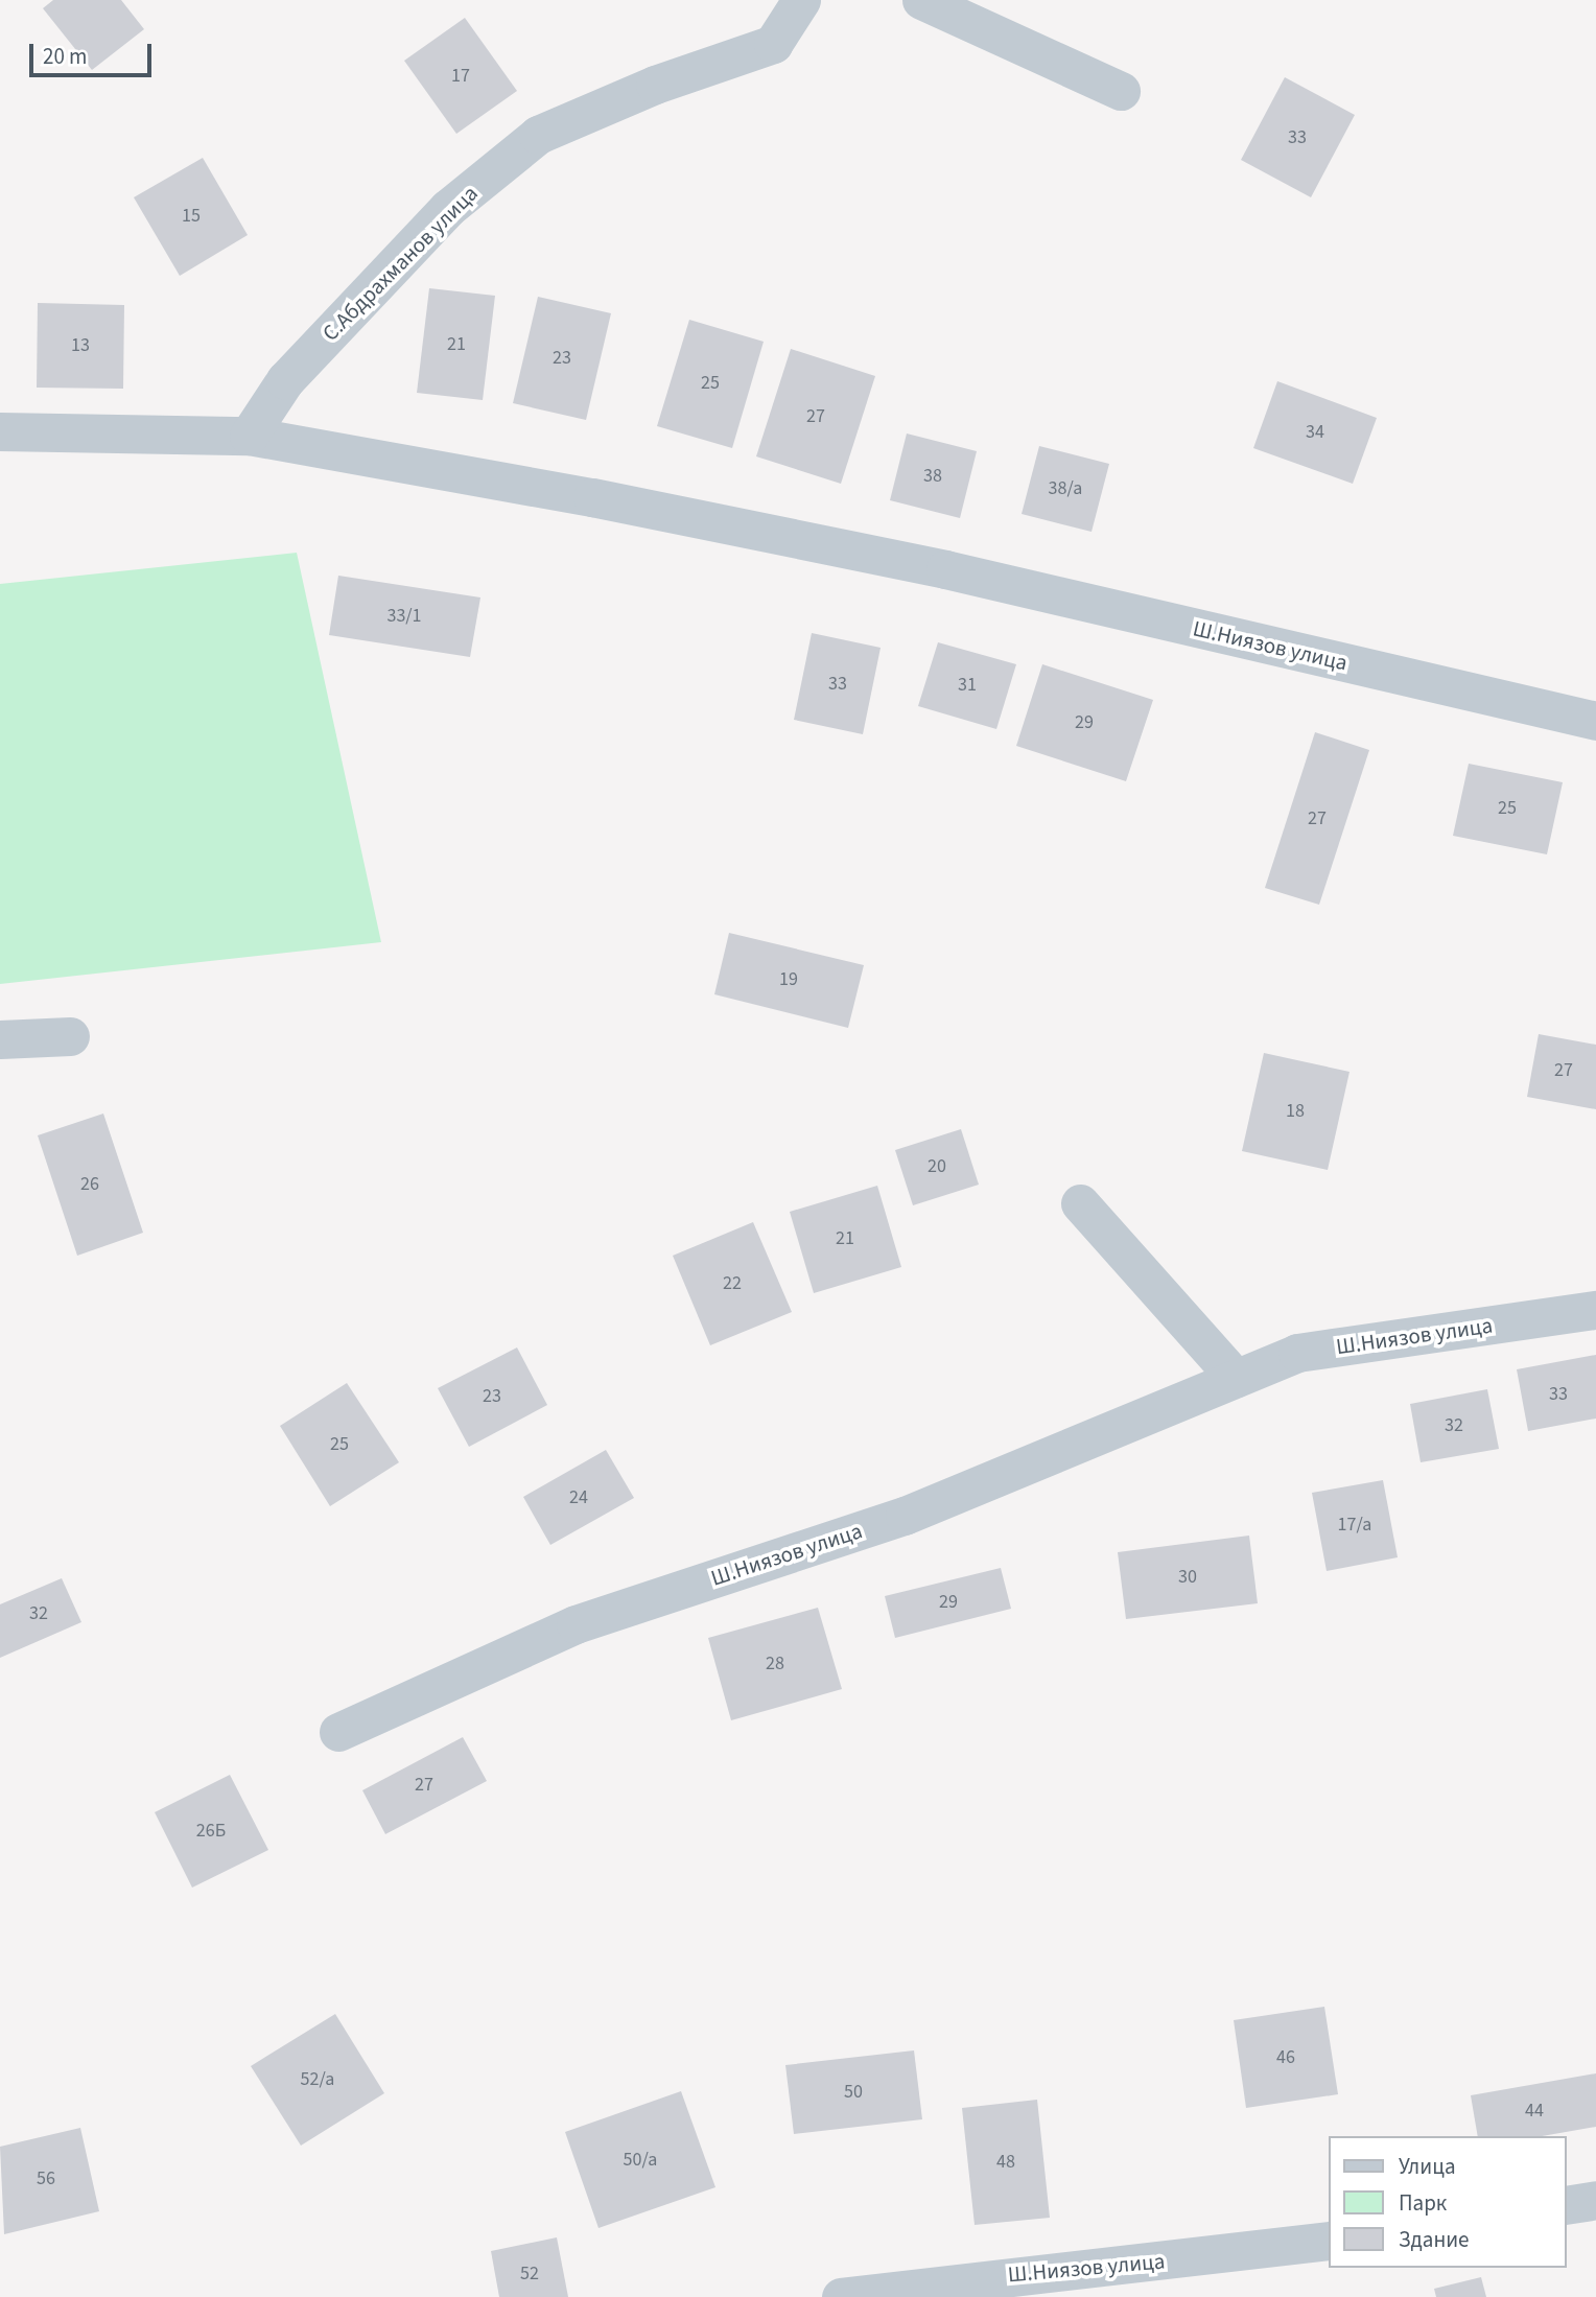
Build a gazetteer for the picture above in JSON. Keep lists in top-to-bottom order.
{
  "streets": {
    "street": ["С.Абдрахманов улица", "Ш.Ниязов улица"]
  },
  "crossings": [
    ["С.Абдрахманов улица", "Ш.Ниязов улица"]
  ],
  "house_numbers": [
    "17",
    "33",
    "15",
    "21",
    "13",
    "23",
    "25",
    "27",
    "34",
    "38",
    "38/а",
    "33/1",
    "33",
    "31",
    "29",
    "25",
    "27",
    "19",
    "27",
    "18",
    "20",
    "26",
    "21",
    "22",
    "33",
    "23",
    "32",
    "25",
    "24",
    "17/а",
    "30",
    "29",
    "32",
    "28",
    "27",
    "26Б",
    "46",
    "52/а",
    "50",
    "44",
    "50/а",
    "48",
    "56",
    "52"
  ],
  "legend": ["Улица", "Парк", "Здание"],
  "scale_bar": "20 m"
}
